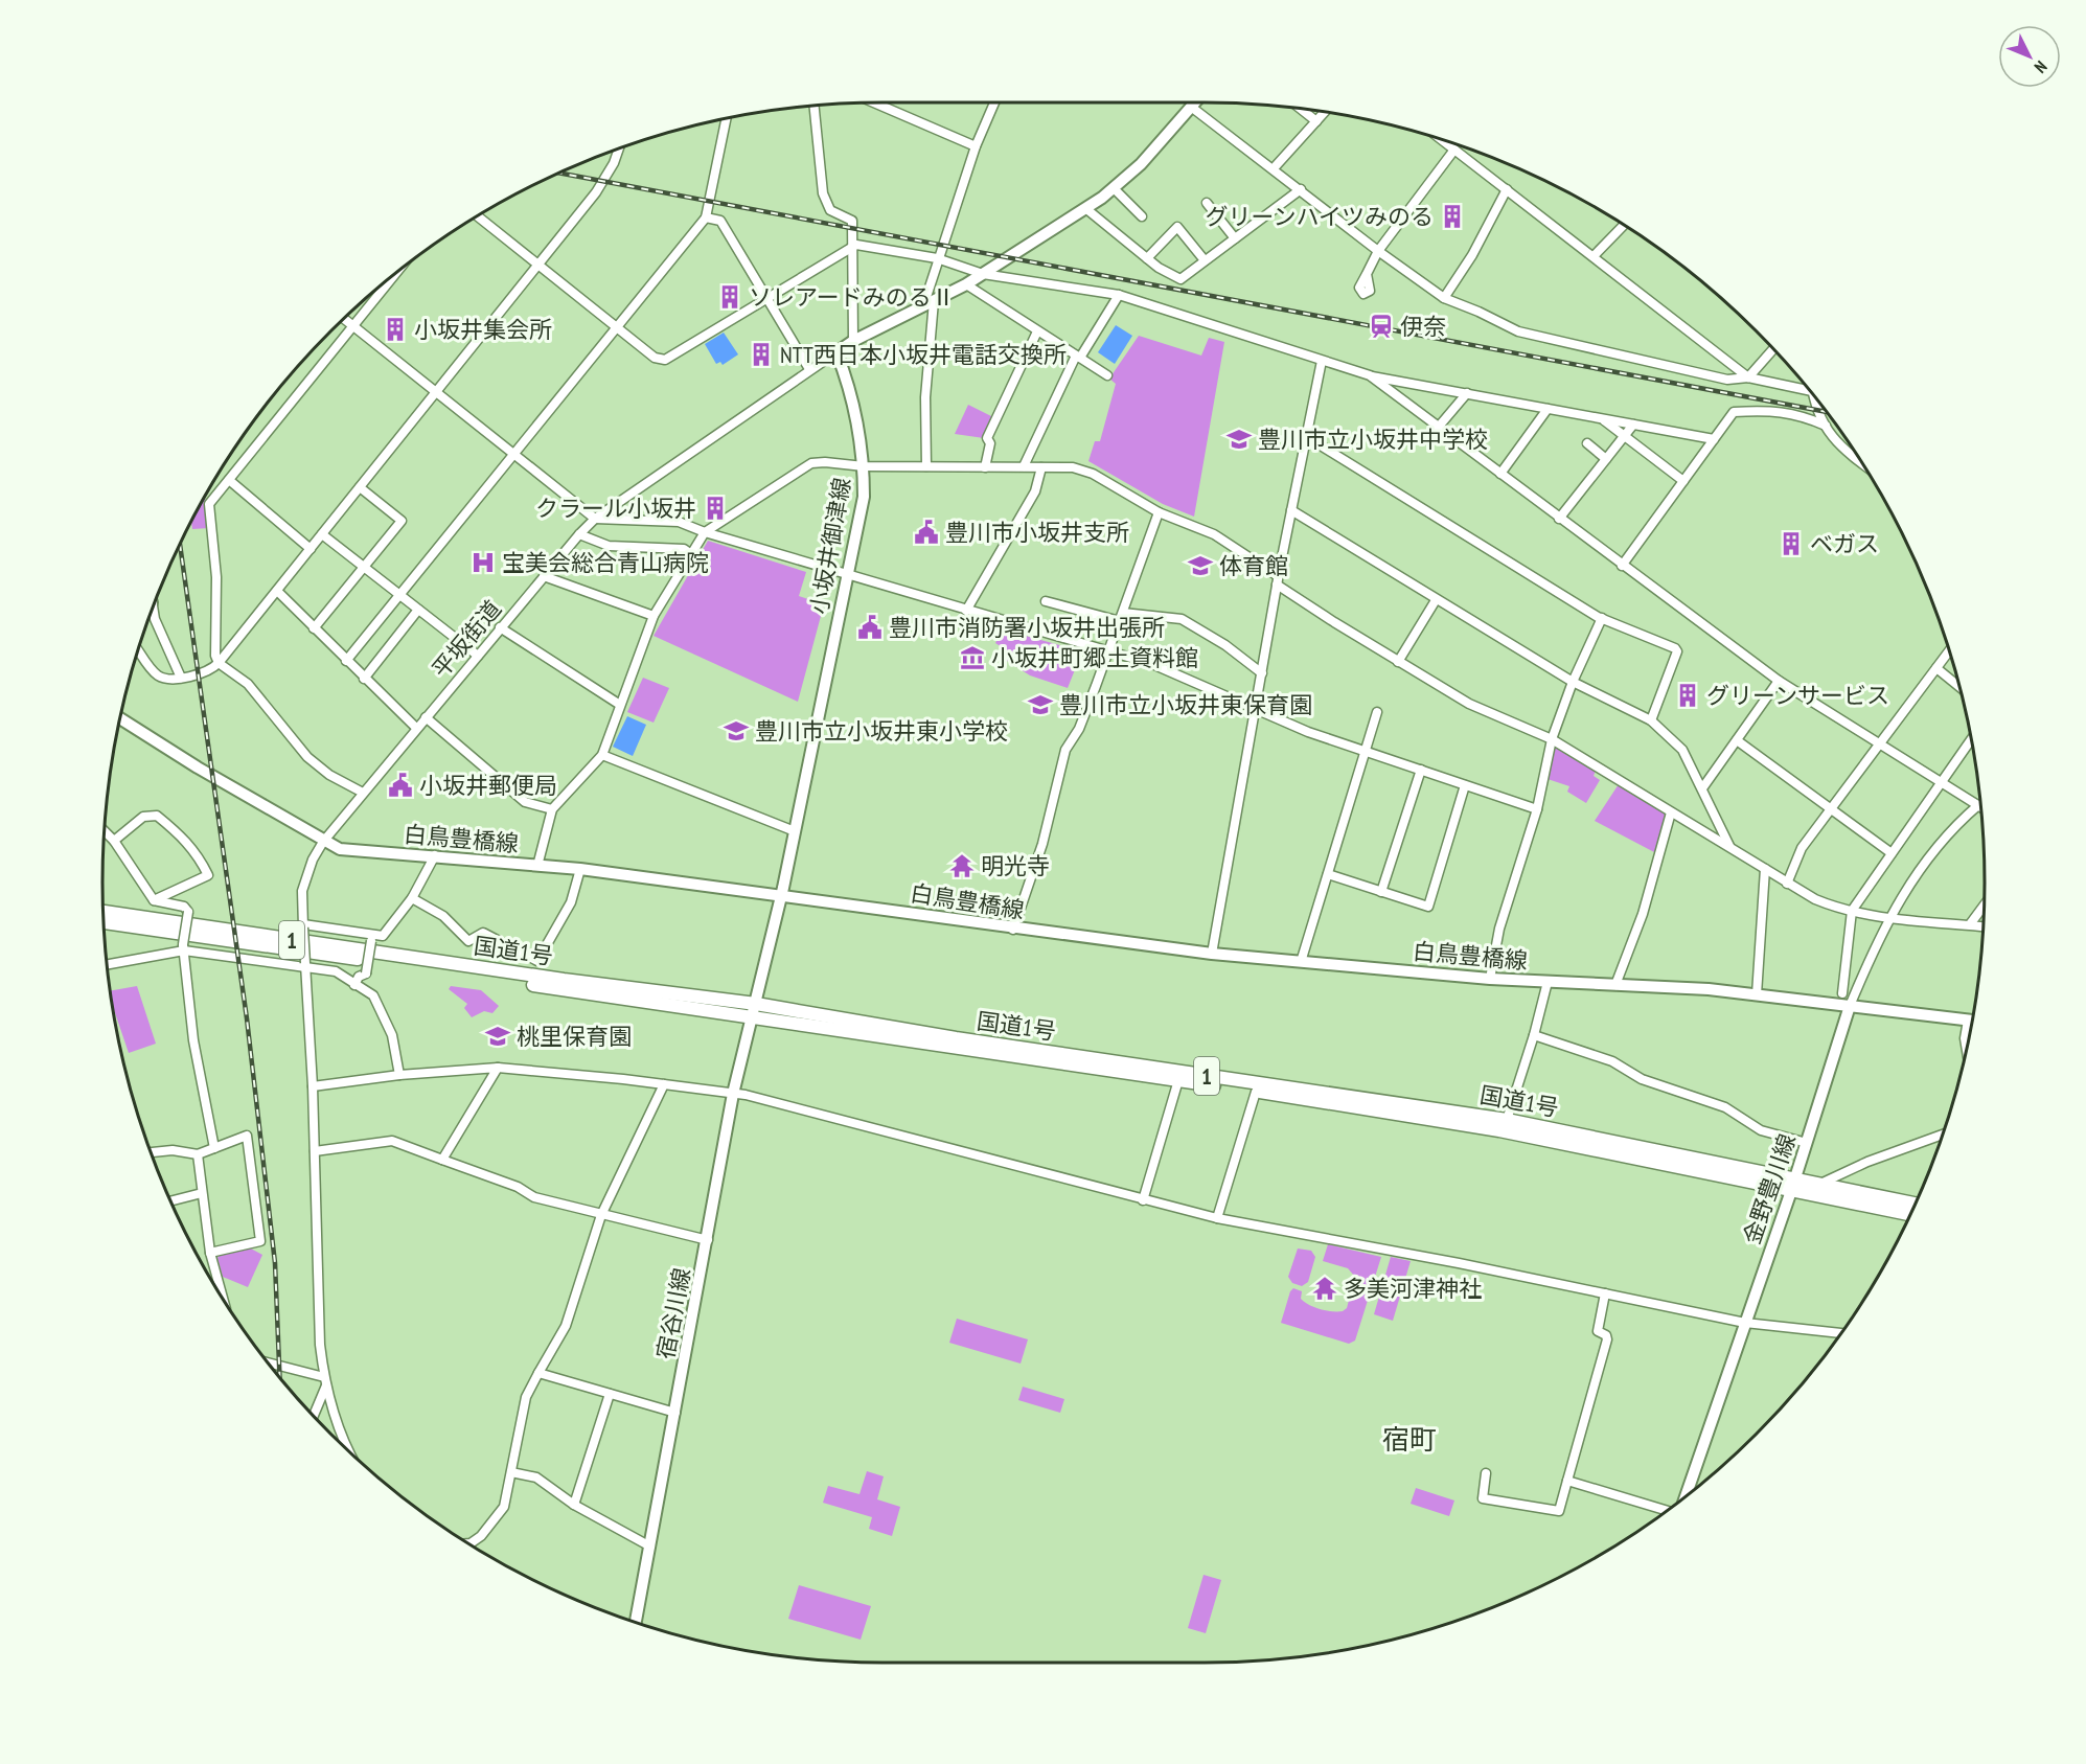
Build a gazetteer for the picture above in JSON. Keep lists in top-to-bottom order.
{
  "streets": {
    "highway": ["1", "国道1号"],
    "main road": [
      "小坂井御津線",
      "白鳥豊橋線",
      "金野豊川線",
      "宿谷川線"
    ],
    "street": ["平坂街道"]
  },
  "crossings": [
    ["小坂井御津線", "平坂街道"],
    ["小坂井御津線", "白鳥豊橋線"],
    ["小坂井御津線", "国道1号"],
    ["小坂井御津線", "宿谷川線"],
    ["平坂街道", "白鳥豊橋線"],
    ["白鳥豊橋線", "金野豊川線"],
    ["国道1号", "金野豊川線"],
    ["国道1号", "宿谷川線"]
  ],
  "districts": ["宿町"],
  "places": {
    "building": [
      "グリーンハイツみのる",
      "ソレアードみのるⅡ",
      "小坂井集会所",
      "NTT西日本小坂井電話交換所",
      "クラール小坂井",
      "ベガス",
      "グリーンサービス"
    ],
    "station": ["伊奈"],
    "school or university": [
      "豊川市立小坂井中学校",
      "体育館",
      "豊川市立小坂井東保育園",
      "豊川市立小坂井東小学校",
      "桃里保育園"
    ],
    "public building": ["豊川市小坂井支所", "豊川市消防署小坂井出張所", "小坂井郵便局"],
    "hospital": ["宝美会総合青山病院"],
    "museum": ["小坂井町郷土資料館"],
    "temple": ["明光寺", "多美河津神社"]
  },
  "north": "bottom right"
}
